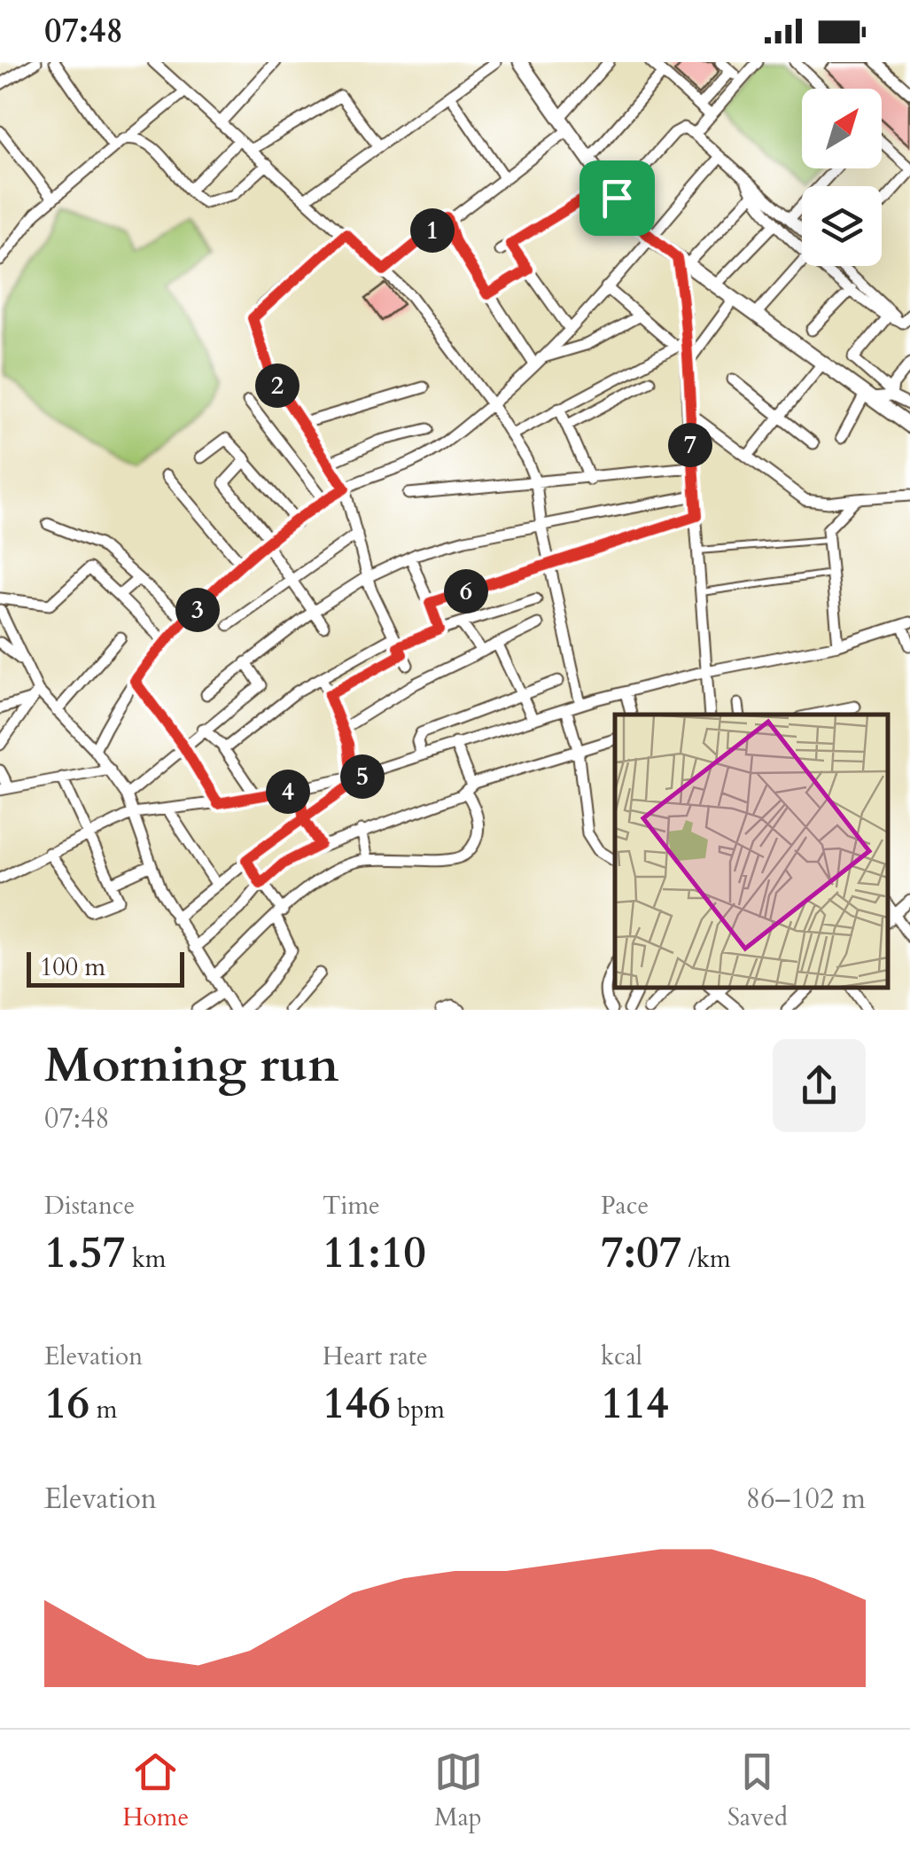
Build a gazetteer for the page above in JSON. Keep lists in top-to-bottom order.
{
  "scale_bar": "100 m",
  "north": "top right",
  "page": {
    "status": "07:48",
    "pins": [
      "1",
      "2",
      "7",
      "6",
      "3",
      "5",
      "4"
    ],
    "scale": "100 m",
    "heading": ["Morning run", "07:48"],
    "stats": [
      ["Distance", "1.57 km"],
      ["Time", "11:10"],
      ["Pace", "7:07 /km"],
      ["Elevation", "16 m"],
      ["Heart rate", "146 bpm"],
      ["kcal", "114"]
    ],
    "chart": ["Elevation", "86–102 m"],
    "tabs": ["Home", "Map", "Saved"]
  }
}
